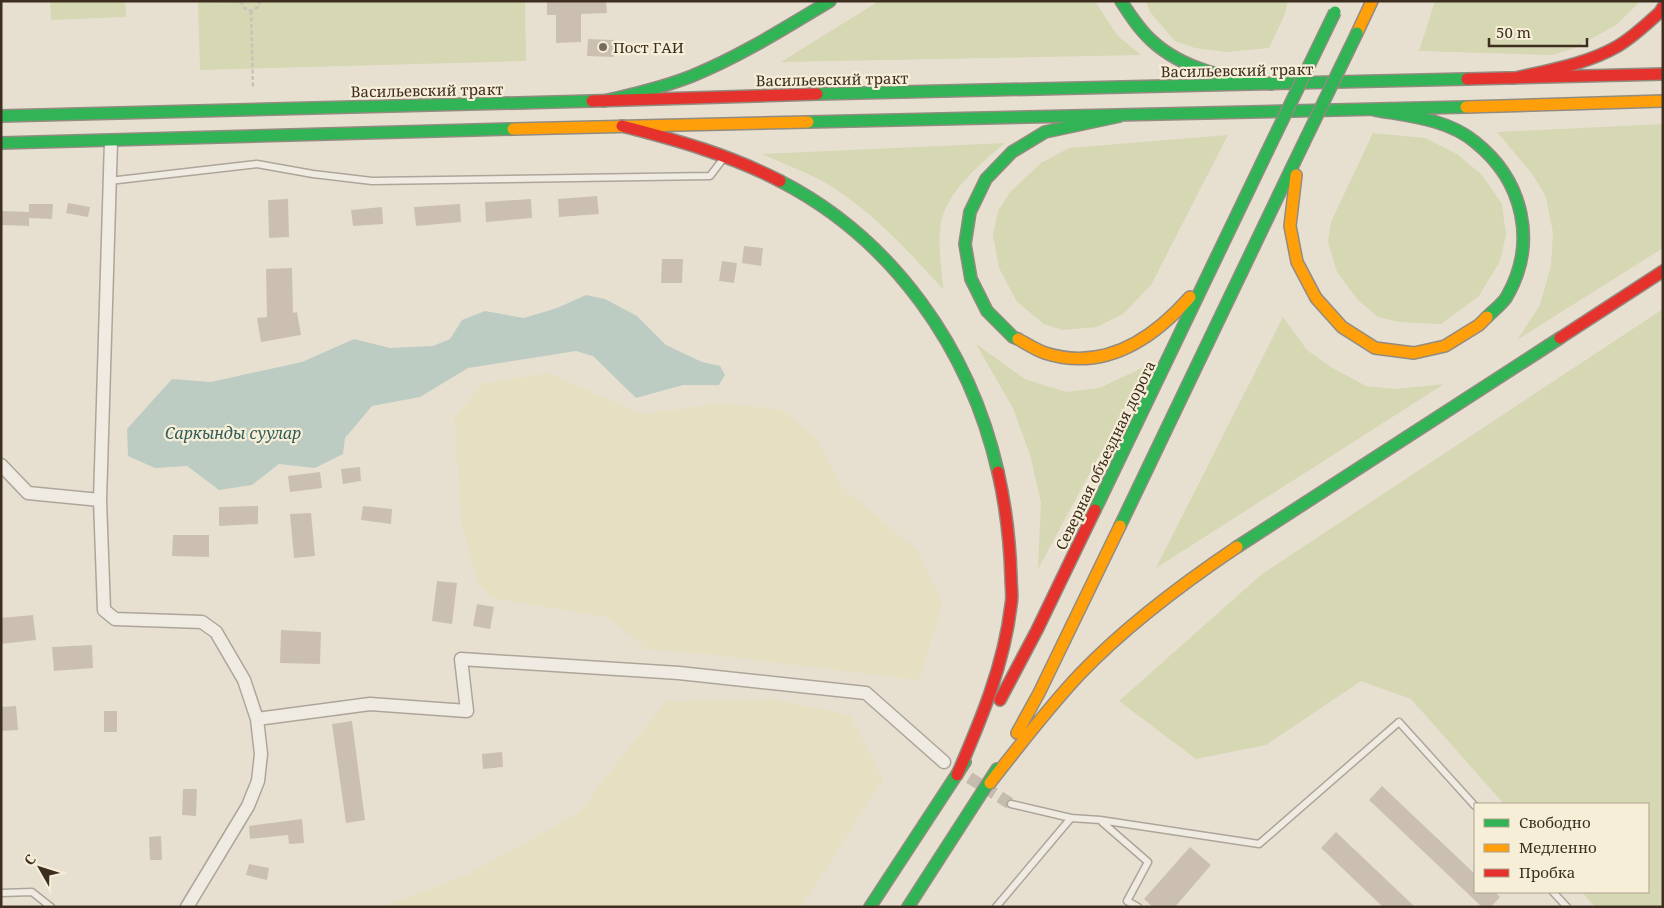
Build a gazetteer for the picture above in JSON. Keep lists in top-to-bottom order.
{
  "streets": {
    "main road": ["Васильевский тракт", "Северная объездная дорога"]
  },
  "water": ["Саркынды суулар"],
  "places": ["Пост ГАИ"],
  "legend": ["Свободно", "Медленно", "Пробка"],
  "scale_bar": "50 m",
  "north": "top left"
}
